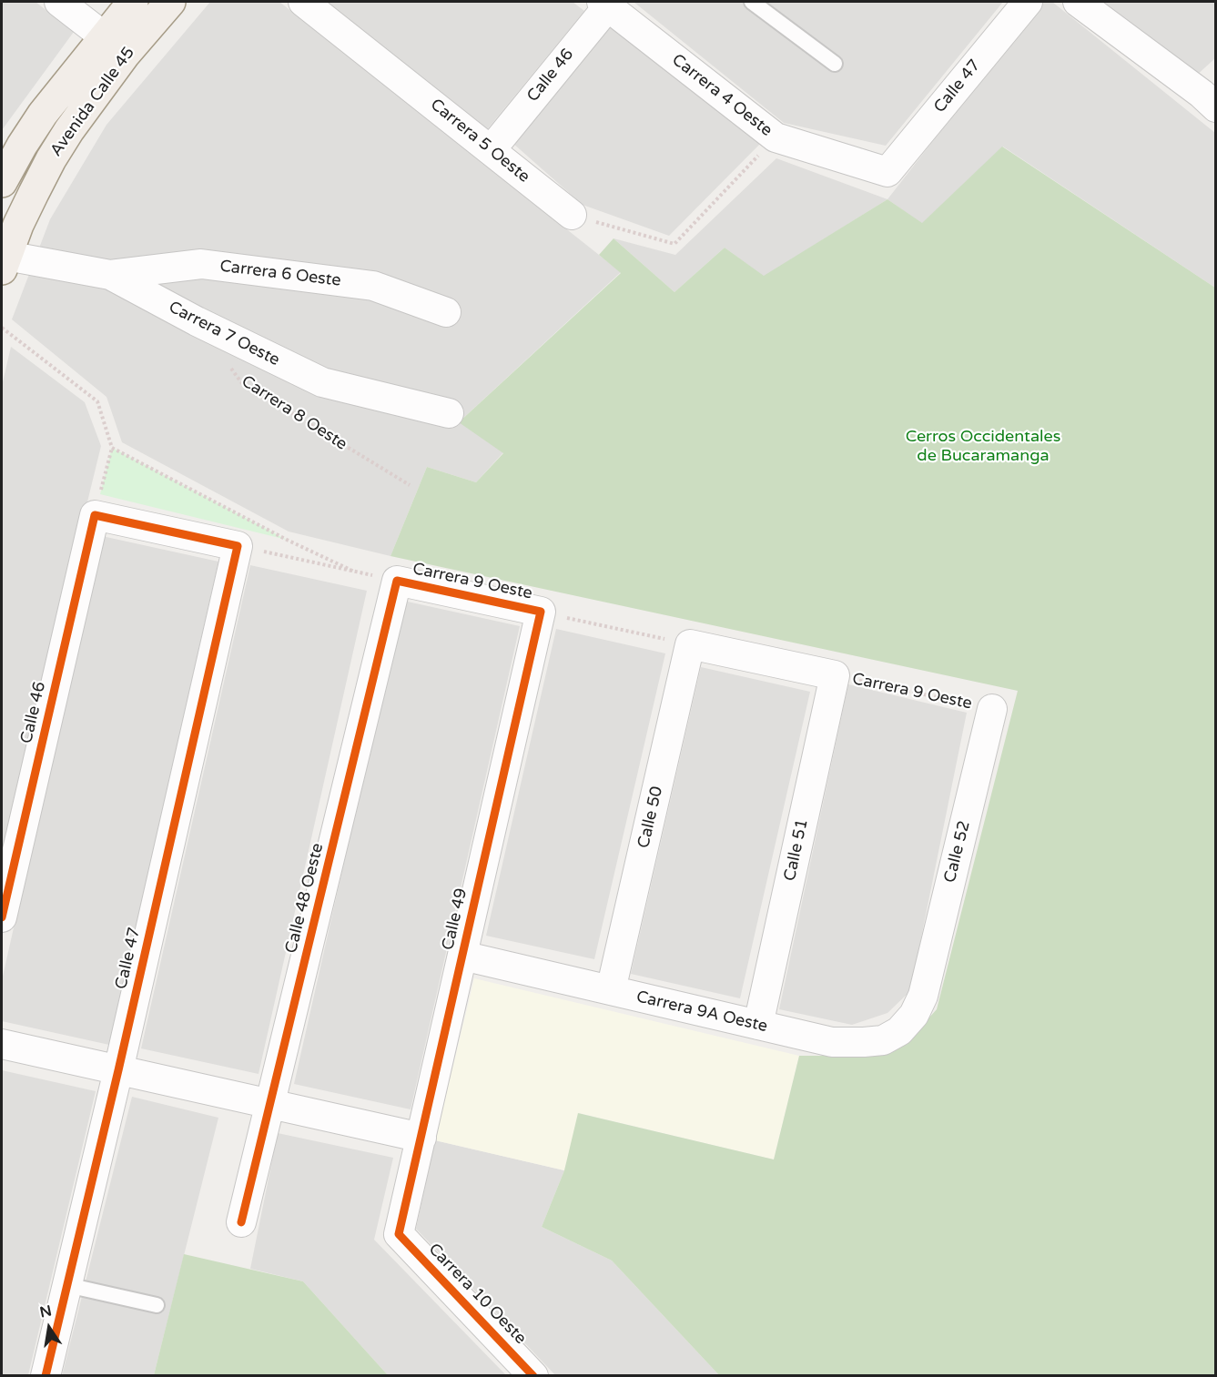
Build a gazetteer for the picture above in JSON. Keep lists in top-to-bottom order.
{
  "streets": {
    "main road": ["Avenida Calle 45"],
    "street": [
      "Calle 46",
      "Calle 47",
      "Carrera 4 Oeste",
      "Carrera 5 Oeste",
      "Carrera 6 Oeste",
      "Carrera 7 Oeste",
      "Carrera 9 Oeste",
      "Calle 50",
      "Calle 51",
      "Calle 52",
      "Calle 48 Oeste",
      "Calle 49",
      "Carrera 9A Oeste",
      "Carrera 10 Oeste"
    ],
    "path": ["Carrera 8 Oeste"]
  },
  "crossings": [
    ["Calle 46", "Carrera 4 Oeste"],
    ["Calle 46", "Carrera 5 Oeste"],
    ["Calle 47", "Carrera 4 Oeste"],
    ["Calle 47", "Carrera 9 Oeste"],
    ["Avenida Calle 45", "Carrera 7 Oeste"],
    ["Carrera 6 Oeste", "Carrera 7 Oeste"],
    ["Carrera 9 Oeste", "Calle 50"],
    ["Carrera 9 Oeste", "Calle 51"],
    ["Carrera 9 Oeste", "Calle 52"],
    ["Carrera 9 Oeste", "Calle 48 Oeste"],
    ["Carrera 9 Oeste", "Calle 49"],
    ["Calle 50", "Carrera 9A Oeste"],
    ["Calle 51", "Carrera 9A Oeste"],
    ["Calle 52", "Carrera 9A Oeste"],
    ["Calle 49", "Carrera 9A Oeste"],
    ["Calle 49", "Carrera 10 Oeste"]
  ],
  "parks": ["Cerros Occidentales de Bucaramanga"],
  "north": "top"
}
